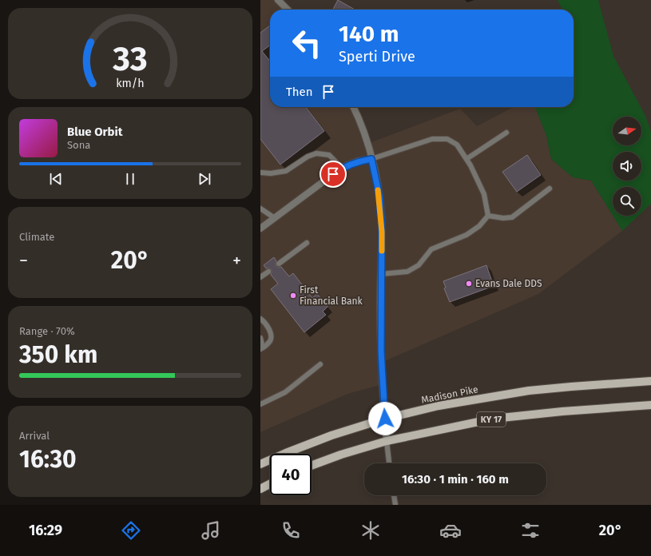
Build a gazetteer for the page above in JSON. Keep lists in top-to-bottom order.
{
  "streets": {
    "main road": ["Madison Pike", "KY 17"]
  },
  "places": ["Evans Dale DDS", "First Financial Bank"],
  "north": "right",
  "page": {
    "turn": ["140 m", "Sperti Drive"],
    "then": "Then",
    "song": ["Blue Orbit", "Sona"],
    "tile": [
      "Climate",
      ["Range · 70%", "350 km"],
      ["Arrival", "16:30"]
    ],
    "heat": ["−", "20°", "+"],
    "limit": "40",
    "trip": "16:30 · 1 min · 160 m",
    "tabs": ["16:29", "20°"],
    "gauge": ["33", "km/h"]
  }
}
